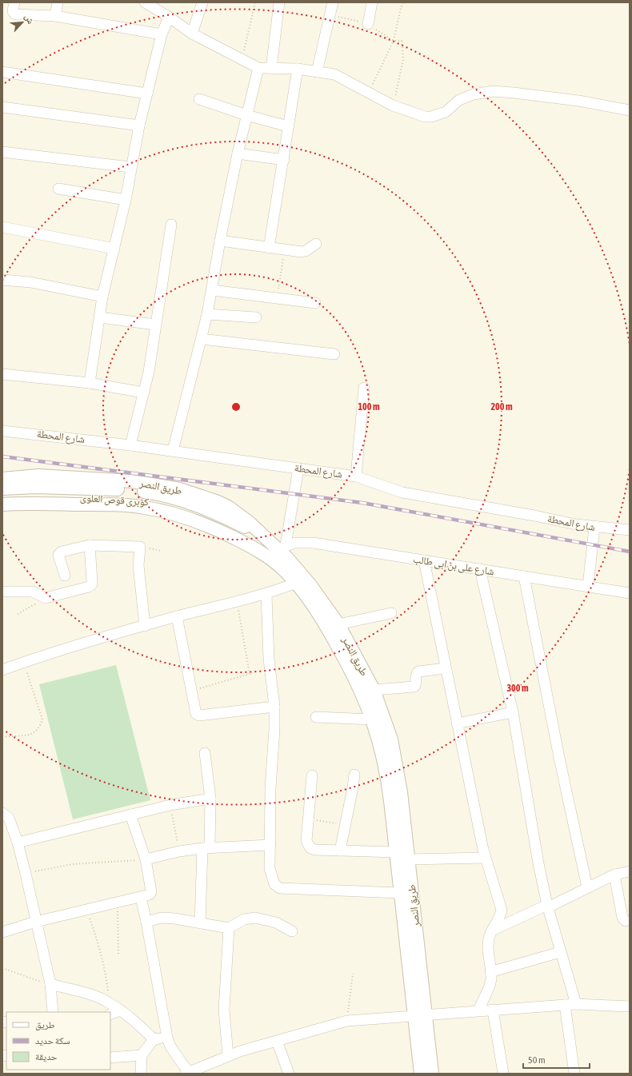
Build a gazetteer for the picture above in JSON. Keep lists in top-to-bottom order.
{
  "streets": {
    "street": [
      "شارع المحطة",
      "طريق النصر",
      "كوبرى قوص العلوى",
      "شارع على بن ابى طالب"
    ]
  },
  "crossings": [
    ["طريق النصر", "كوبرى قوص العلوى"],
    ["طريق النصر", "شارع على بن ابى طالب"]
  ],
  "legend": ["طريق", "سكة حديد", "حديقة"],
  "scale_bar": "50 m",
  "north": "top right",
  "rings": ["100 m", "200 m", "300 m"]
}
